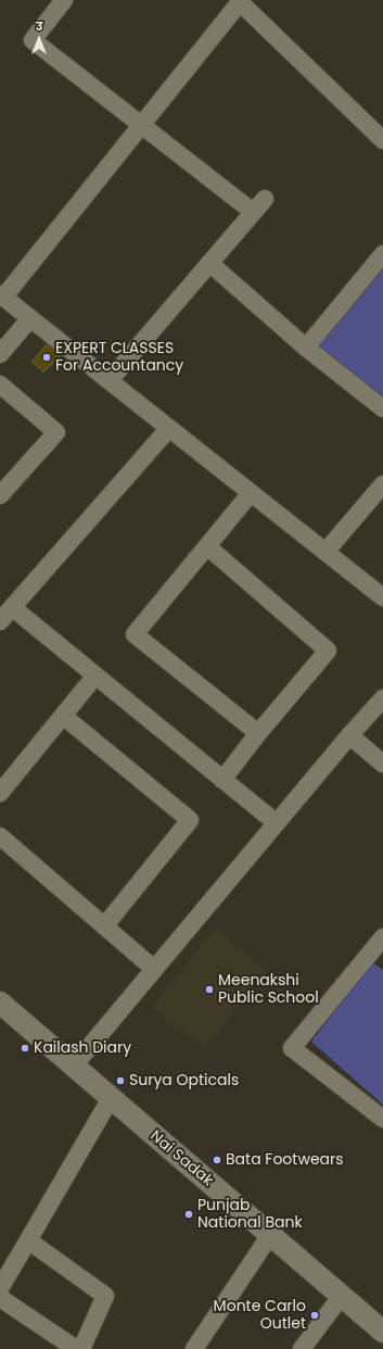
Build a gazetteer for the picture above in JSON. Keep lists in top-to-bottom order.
{
  "streets": {
    "street": ["Nai Sadak"]
  },
  "places": [
    "EXPERT CLASSES For Accountancy",
    "Meenakshi Public School",
    "Kailash Diary",
    "Surya Opticals",
    "Bata Footwears",
    "Punjab National Bank",
    "Monte Carlo Outlet"
  ],
  "north": "top"
}
